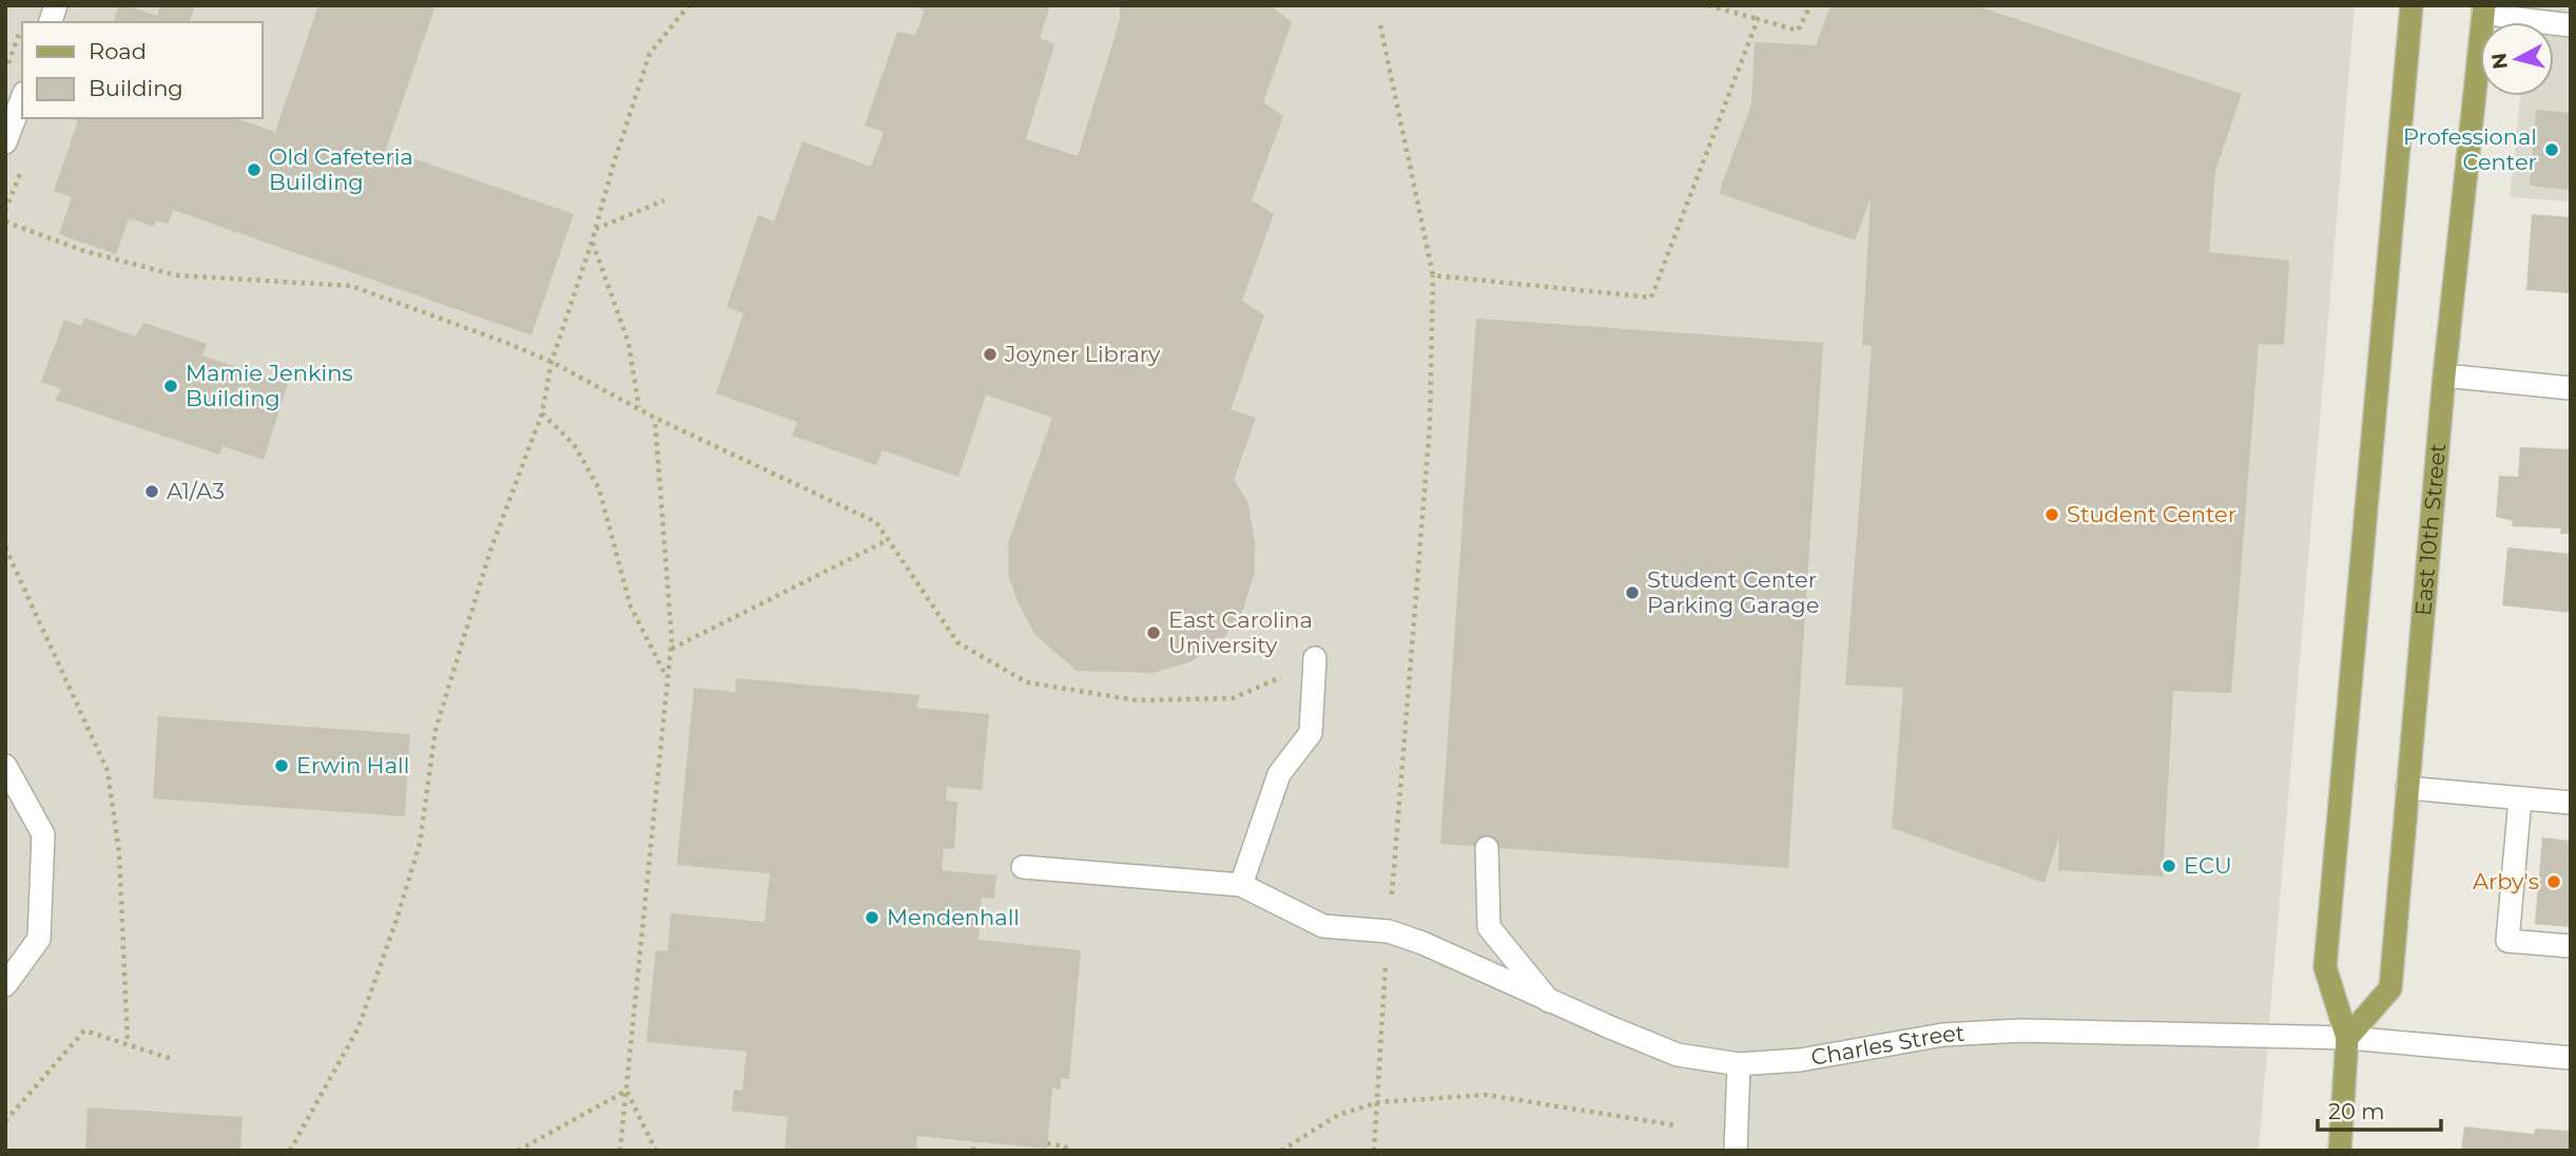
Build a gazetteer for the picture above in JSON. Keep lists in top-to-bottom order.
{
  "streets": {
    "main road": ["East 10th Street"],
    "street": ["Charles Street"]
  },
  "crossings": [
    ["East 10th Street", "Charles Street"]
  ],
  "places": [
    "Professional Center",
    "Old Cafeteria Building",
    "Joyner Library",
    "Mamie Jenkins Building",
    "A1/A3",
    "Student Center",
    "Student Center Parking Garage",
    "East Carolina University",
    "Erwin Hall",
    "ECU",
    "Arby's",
    "Mendenhall"
  ],
  "legend": ["Road", "Building"],
  "scale_bar": "20 m",
  "north": "left"
}
